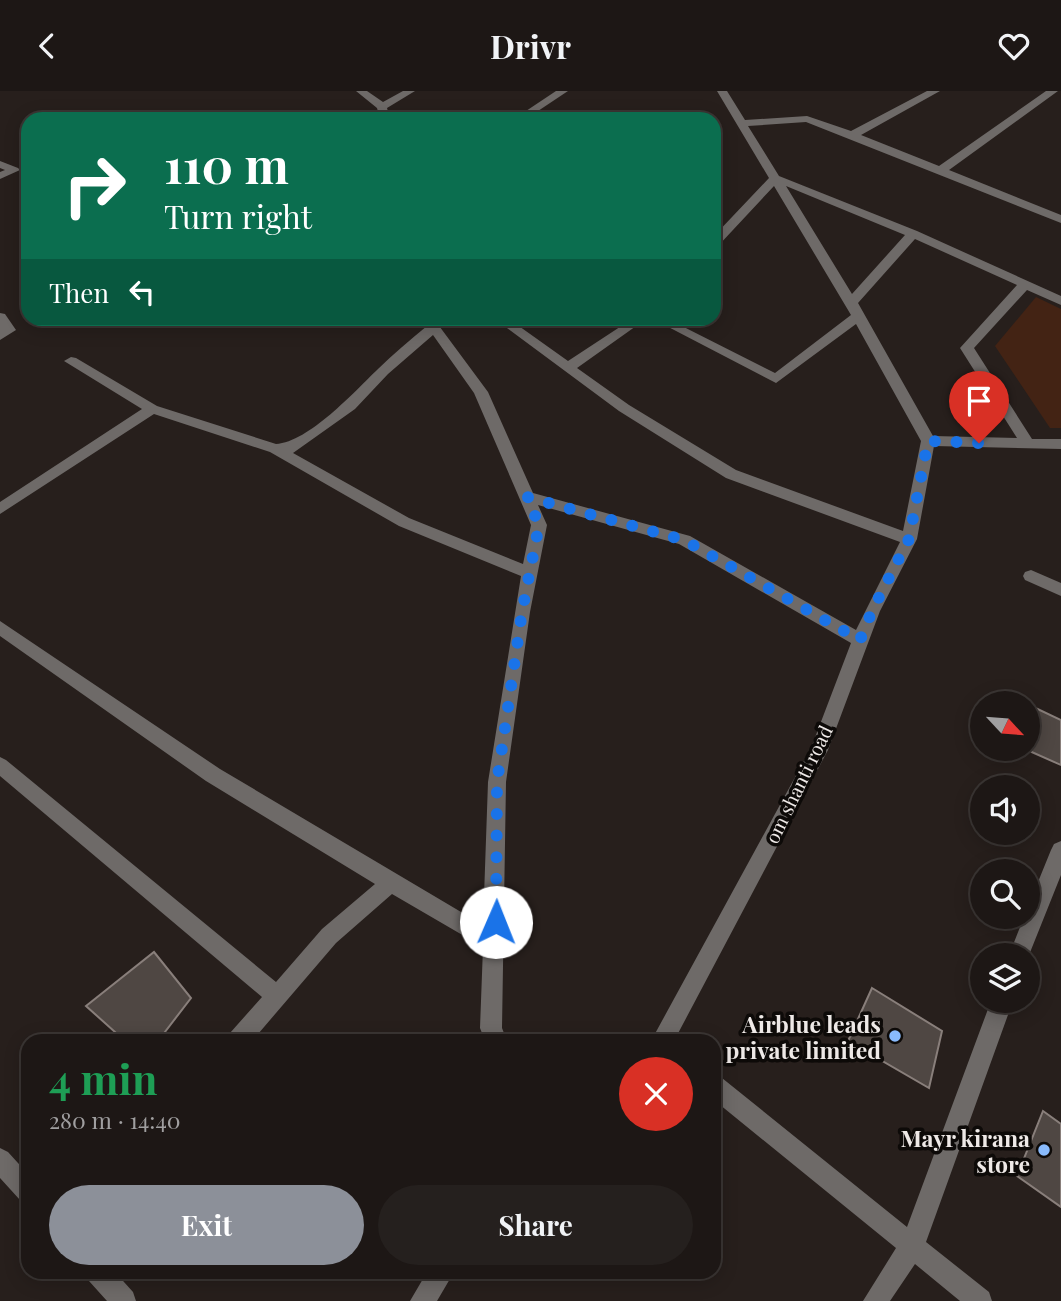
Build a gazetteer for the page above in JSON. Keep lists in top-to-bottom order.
{
  "streets": {
    "street": ["om shanti road"]
  },
  "places": ["Airblue leads private limited", "Mayr kirana store"],
  "north": "bottom right",
  "page": {
    "header": "Drivr",
    "turn": ["110 m", "Turn right"],
    "then": "Then",
    "heading": ["4 min", "280 m · 14:40"],
    "buttons": ["Exit", "Share"]
  }
}
